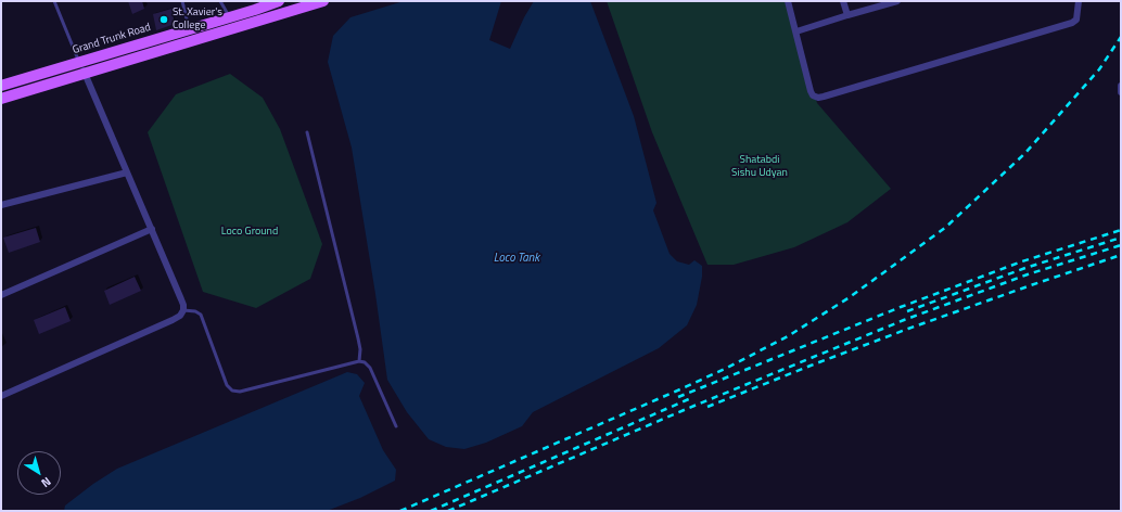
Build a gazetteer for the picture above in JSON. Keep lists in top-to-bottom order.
{
  "streets": {
    "main road": ["Grand Trunk Road"]
  },
  "water": ["Loco Tank"],
  "parks": ["Shatabdi Sishu Udyan", "Loco Ground"],
  "places": ["St. Xavier's College"],
  "north": "bottom right"
}
